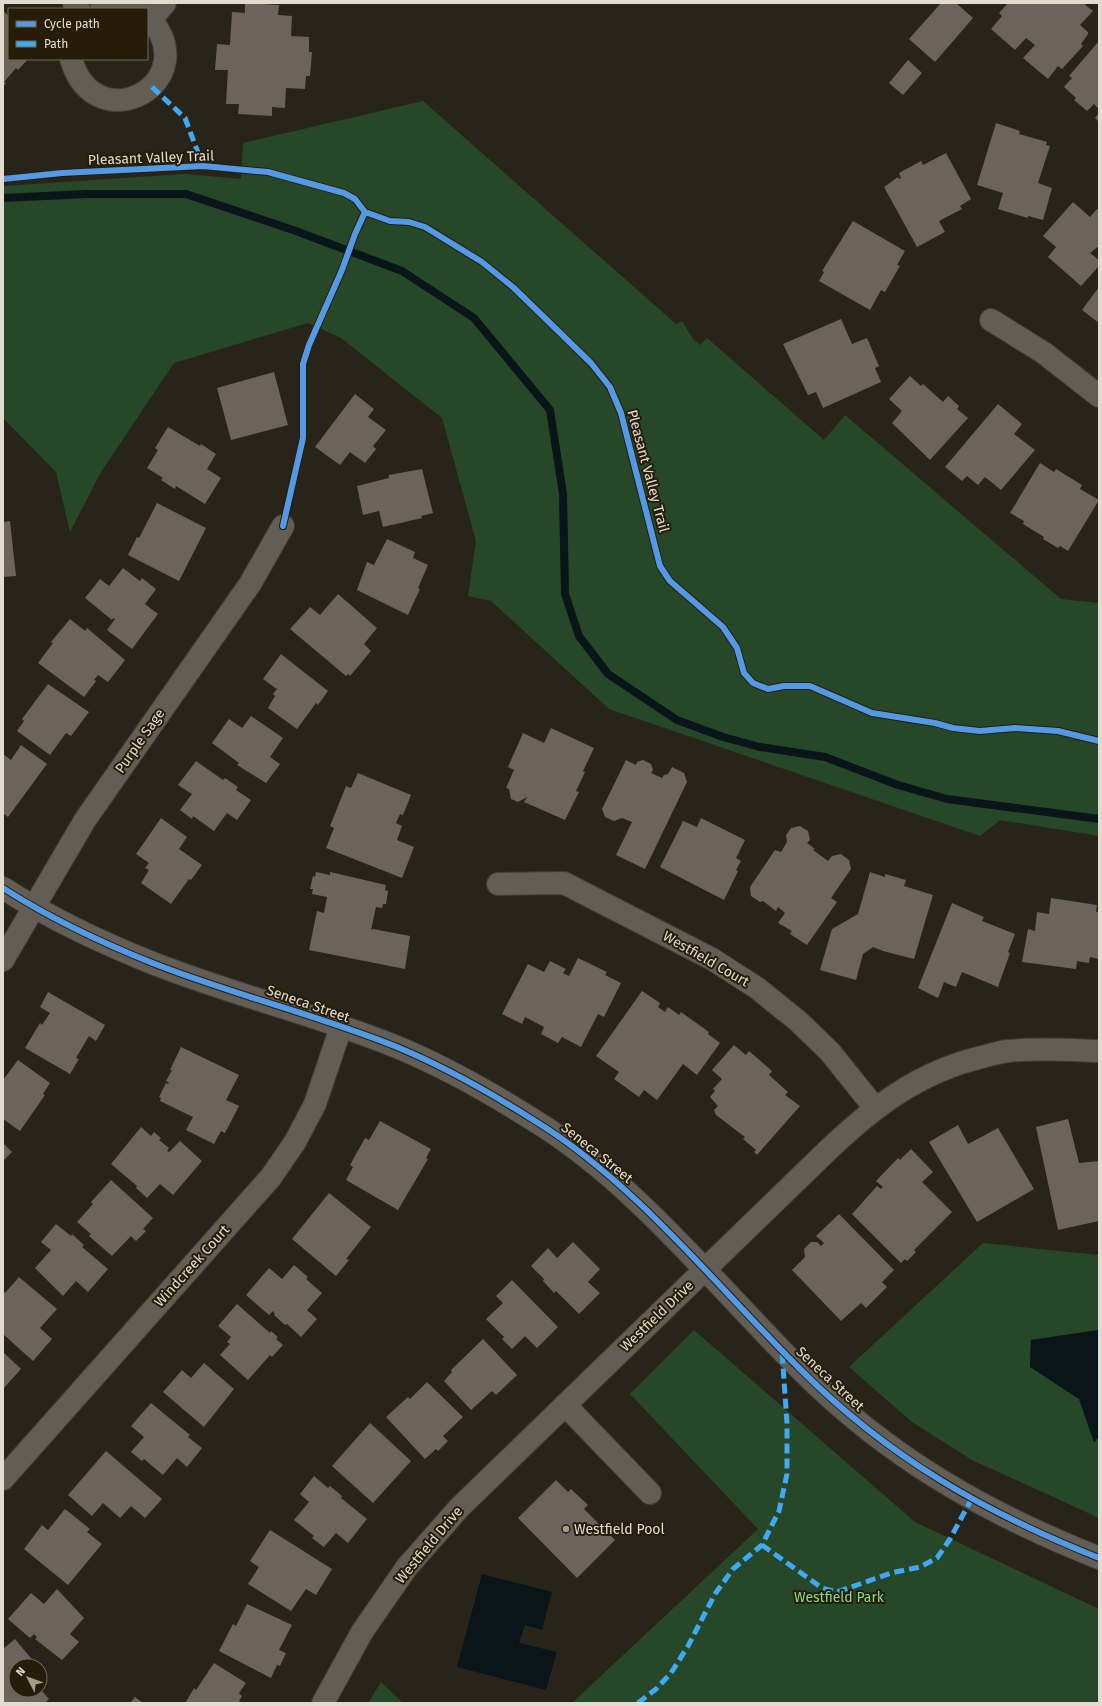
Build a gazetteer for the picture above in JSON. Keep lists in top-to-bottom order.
{
  "streets": {
    "street": [
      "Purple Sage",
      "Westfield Court",
      "Seneca Street",
      "Windcreek Court",
      "Westfield Drive"
    ],
    "cycle path": ["Pleasant Valley Trail"]
  },
  "crossings": [
    ["Purple Sage", "Seneca Street"],
    ["Westfield Court", "Westfield Drive"],
    ["Seneca Street", "Windcreek Court"],
    ["Seneca Street", "Westfield Drive"]
  ],
  "parks": ["Westfield Park"],
  "places": ["Westfield Pool"],
  "legend": ["Cycle path", "Path"],
  "north": "top left"
}
